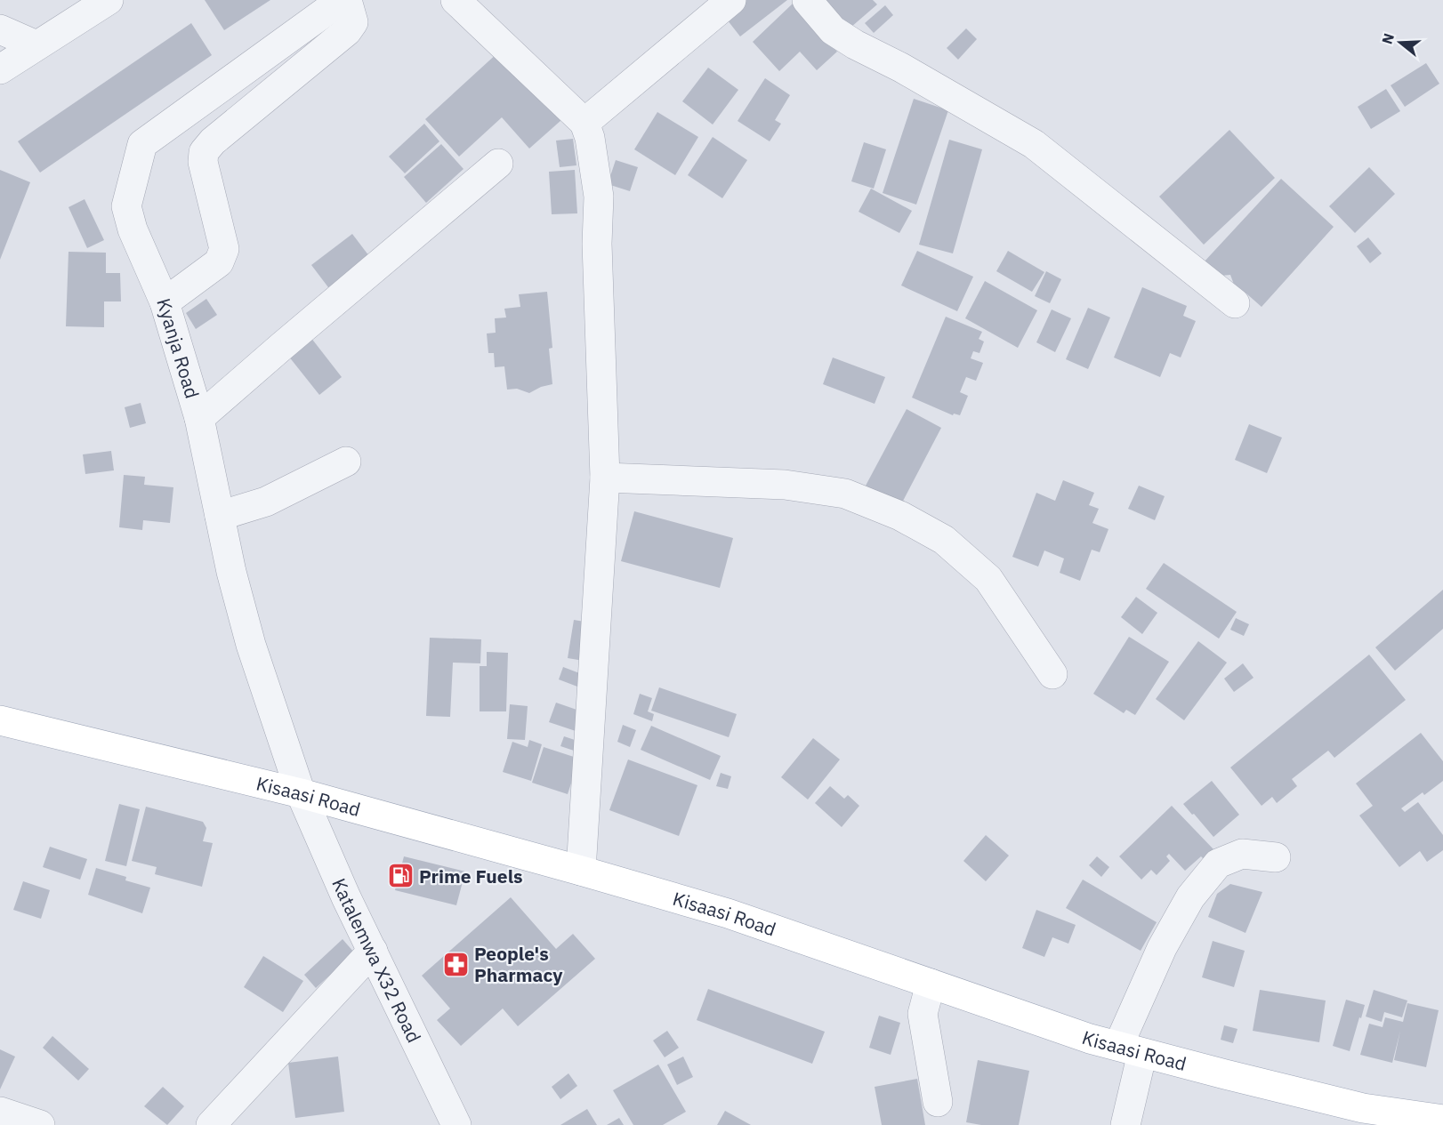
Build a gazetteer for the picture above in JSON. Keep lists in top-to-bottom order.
{
  "streets": {
    "main road": ["Kisaasi Road"],
    "street": ["Kyanja Road", "Katalemwa X32 Road"]
  },
  "crossings": [
    ["Kyanja Road", "Kisaasi Road"],
    ["Kyanja Road", "Katalemwa X32 Road"],
    ["Kisaasi Road", "Katalemwa X32 Road"]
  ],
  "places": {
    "fuel station": ["Prime Fuels"],
    "pharmacy": ["People's Pharmacy"]
  },
  "north": "left"
}
